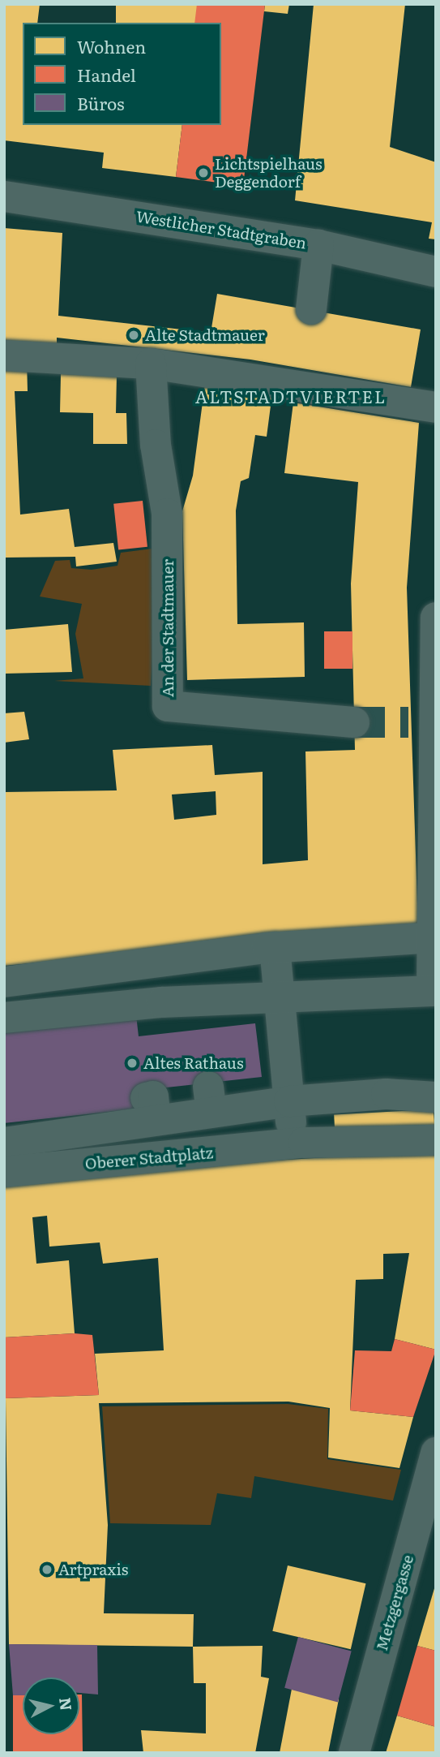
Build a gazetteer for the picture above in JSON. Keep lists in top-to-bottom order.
{
  "streets": {
    "street": [
      "Westlicher Stadtgraben",
      "An der Stadtmauer",
      "Oberer Stadtplatz",
      "Metzgergasse"
    ]
  },
  "districts": ["ALTSTADTVIERTEL"],
  "places": [
    "Lichtspielhaus Deggendorf",
    "Alte Stadtmauer",
    "Altes Rathaus",
    "Artpraxis"
  ],
  "legend": ["Wohnen", "Handel", "Büros"],
  "north": "right"
}
